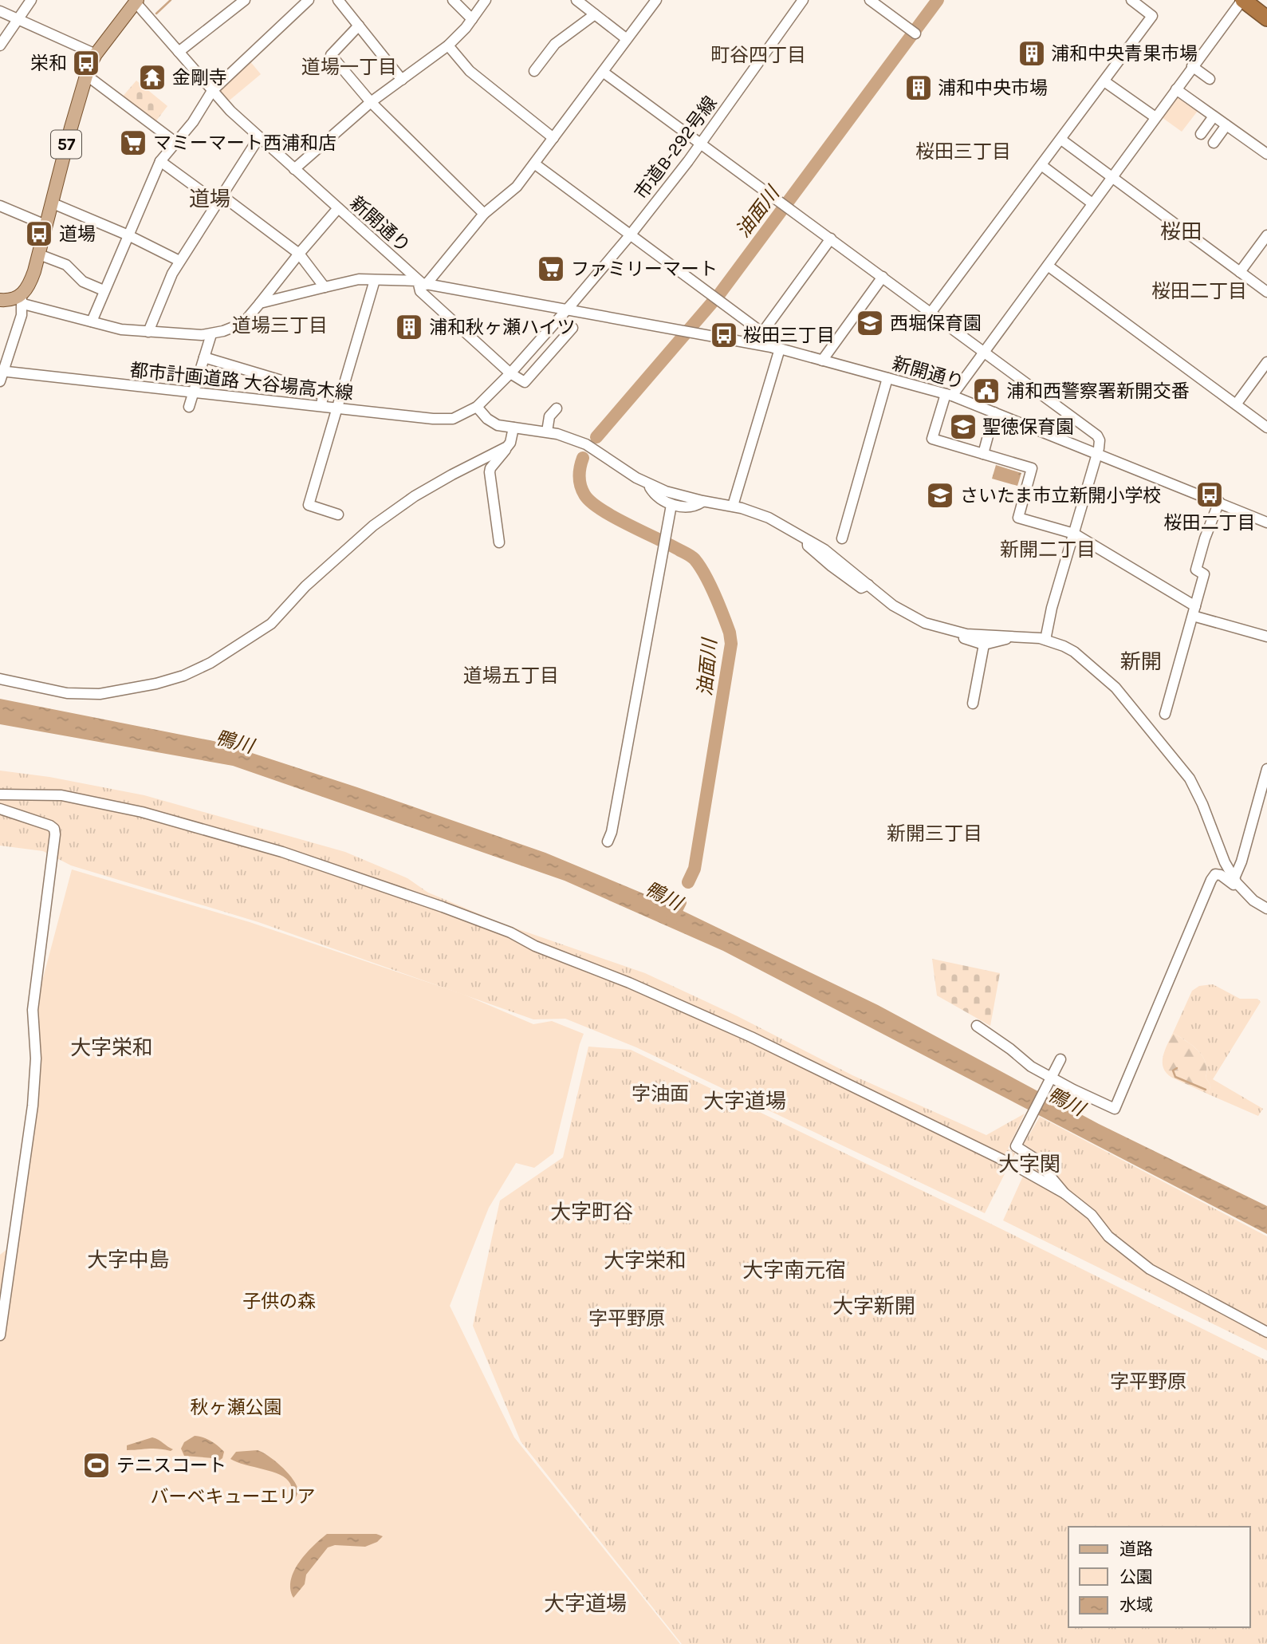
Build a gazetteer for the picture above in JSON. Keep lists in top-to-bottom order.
{
  "streets": {
    "main road": ["57"],
    "street": ["市道B-292号線", "新開通り", "都市計画道路 大谷場高木線"]
  },
  "crossings": [
    ["57", "新開通り"],
    ["市道B-292号線", "新開通り"],
    ["市道B-292号線", "都市計画道路 大谷場高木線"]
  ],
  "districts": [
    "町谷四丁目",
    "道場一丁目",
    "桜田三丁目",
    "道場",
    "桜田",
    "桜田二丁目",
    "道場三丁目",
    "新開二丁目",
    "新開",
    "道場五丁目",
    "新開三丁目",
    "大字栄和",
    "字油面",
    "大字道場",
    "大字関",
    "大字町谷",
    "大字中島",
    "大字栄和",
    "大字南元宿",
    "大字新開",
    "字平野原",
    "字平野原",
    "大字道場"
  ],
  "water": ["油面川", "鴨川"],
  "parks": ["子供の森", "秋ヶ瀬公園", "バーベキューエリア"],
  "places": {
    "building": ["浦和中央青果市場", "浦和中央市場", "浦和秋ヶ瀬ハイツ"],
    "bus stop": [
      "栄和",
      "道場",
      "桜田三丁目",
      "桜田二丁目"
    ],
    "temple": ["金剛寺"],
    "supermarket": ["マミーマート西浦和店", "ファミリーマート"],
    "school or university": ["西堀保育園", "聖徳保育園", "さいたま市立新開小学校"],
    "public building": ["浦和西警察署新開交番"],
    "sports": ["テニスコート"]
  },
  "legend": ["道路", "公園", "水域"]
}
